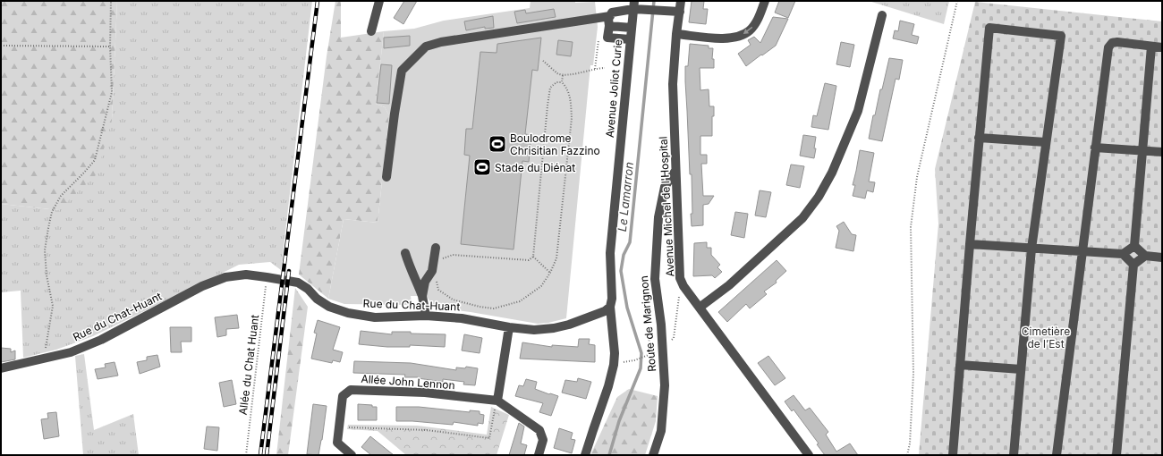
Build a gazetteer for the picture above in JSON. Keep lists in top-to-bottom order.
{
  "streets": {
    "street": [
      "Avenue Joliot Curie",
      "Avenue Michel de l'Hospital",
      "Rue du Chat-Huant",
      "Route de Marignon",
      "Allée John Lennon"
    ],
    "path": ["Allée du Chat Huant"]
  },
  "crossings": [
    ["Avenue Joliot Curie", "Rue du Chat-Huant"],
    ["Avenue Michel de l'Hospital", "Route de Marignon"],
    ["Rue du Chat-Huant", "Allée du Chat Huant"]
  ],
  "water": ["Le Lamarron"],
  "parks": ["Cimetière de l’Est"],
  "places": {
    "sports": ["Boulodrome Chrisitian Fazzino", "Stade du Diénat"]
  }
}
